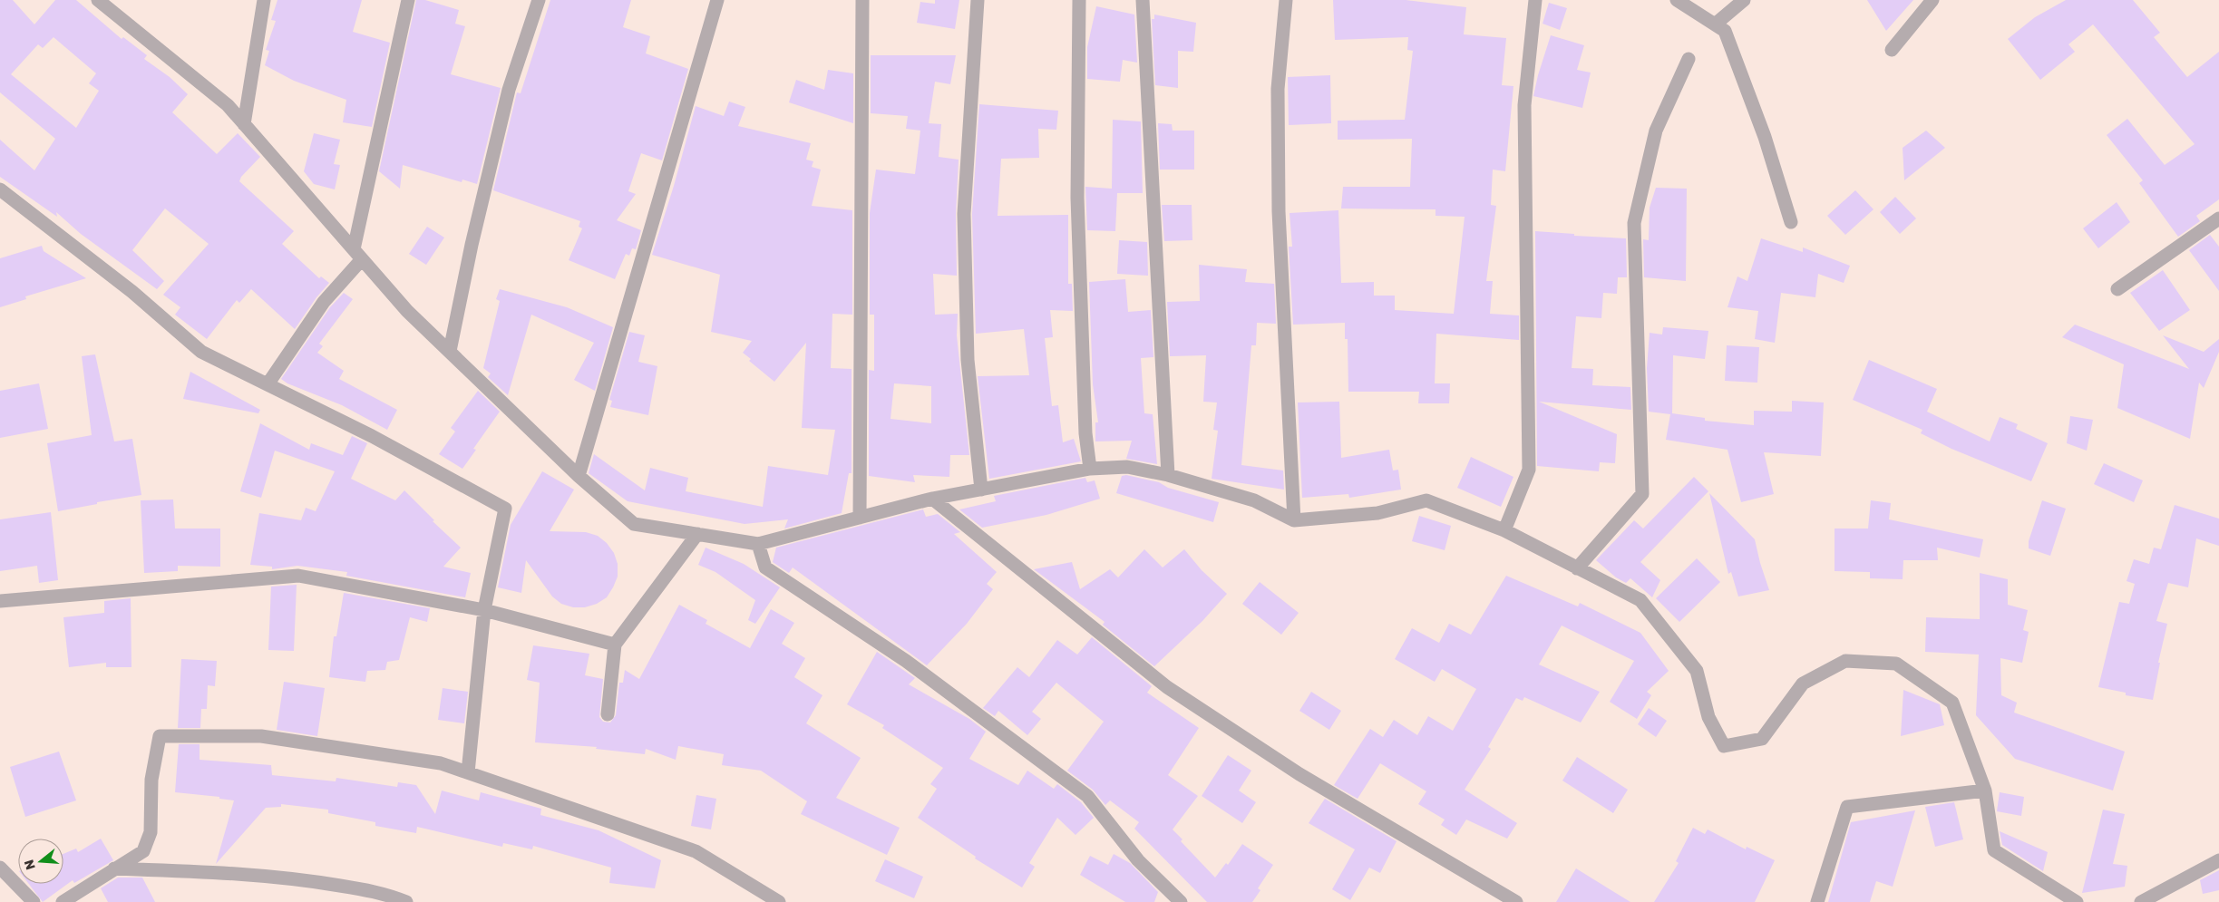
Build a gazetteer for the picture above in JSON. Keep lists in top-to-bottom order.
{
  "north": "left"
}
